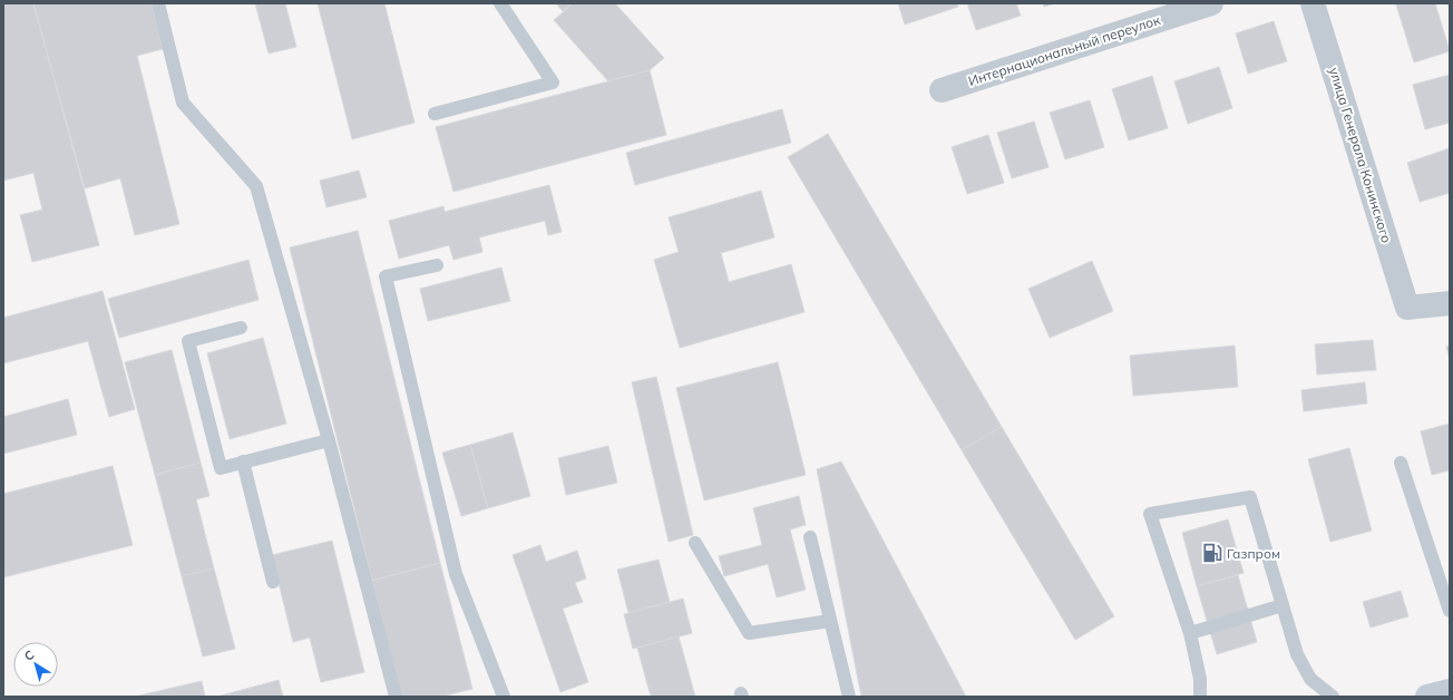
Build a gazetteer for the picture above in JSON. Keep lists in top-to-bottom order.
{
  "streets": {
    "street": ["Интернациональный переулок", "улица Генерала Конинского"]
  },
  "places": {
    "fuel station": ["Газпром"]
  },
  "north": "top left"
}
